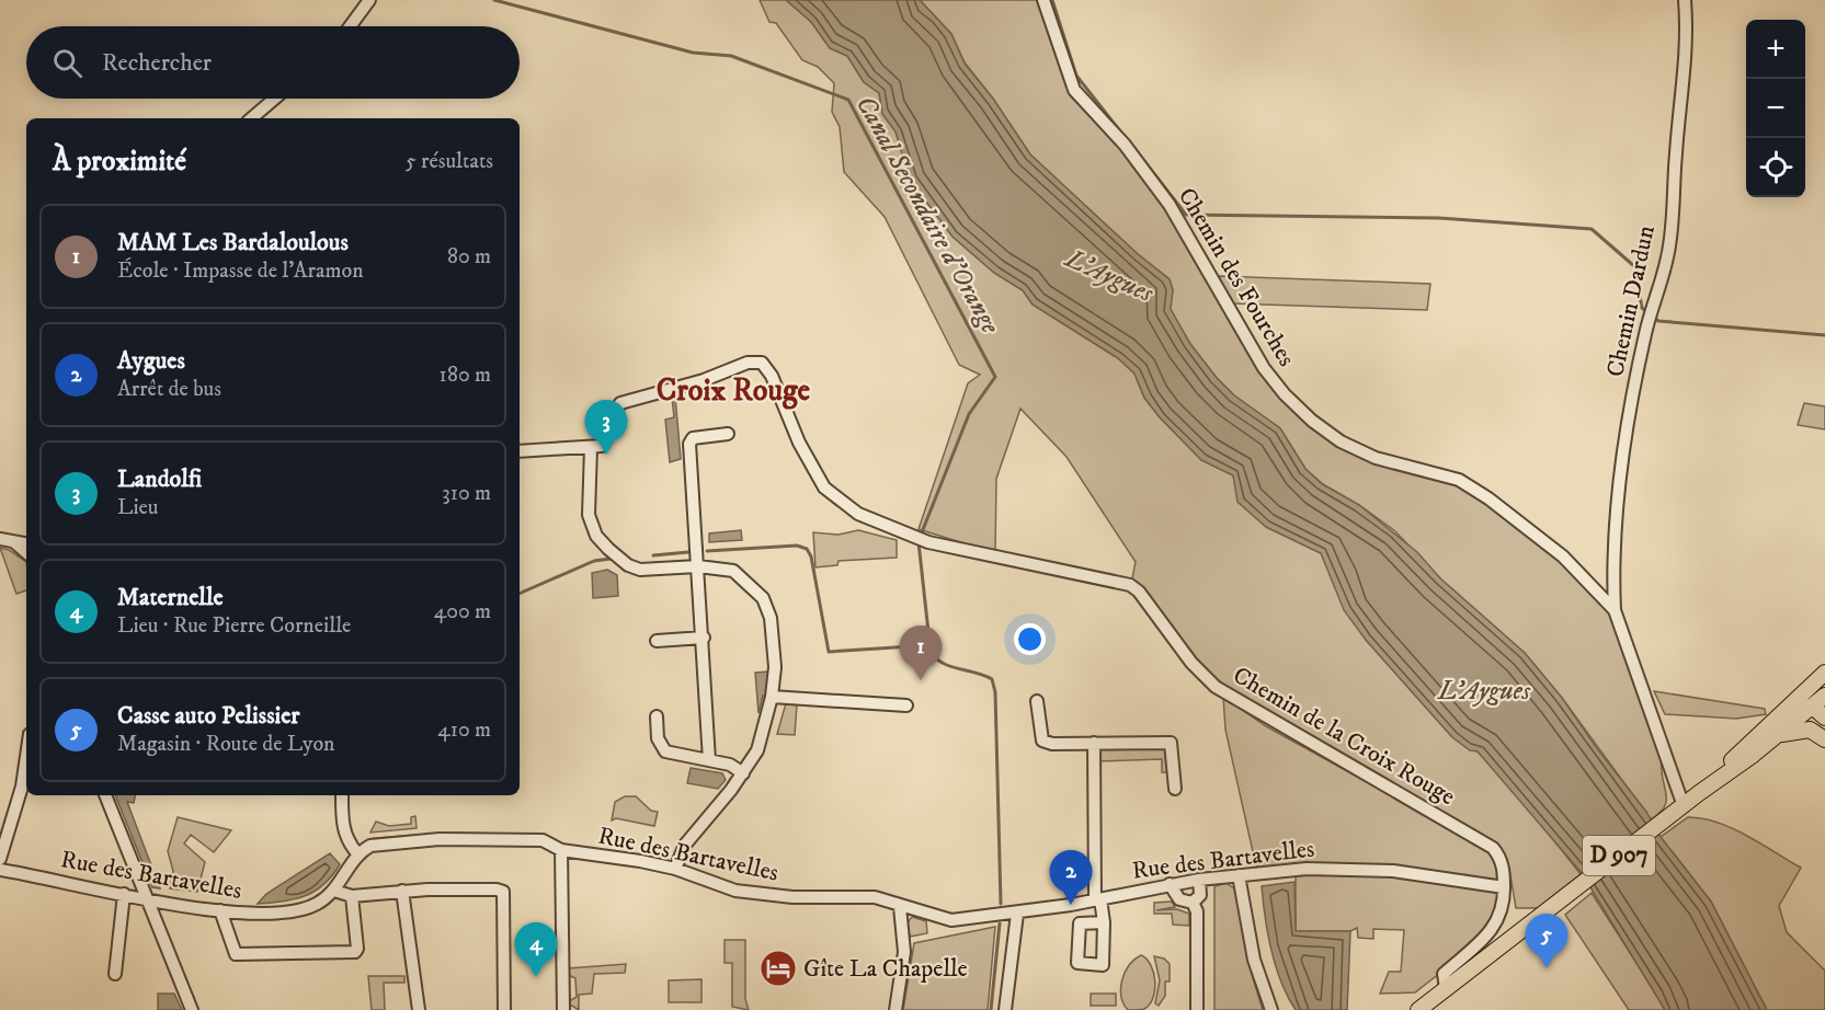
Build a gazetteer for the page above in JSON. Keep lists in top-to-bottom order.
{
  "streets": {
    "main road": ["D 907"],
    "street": [
      "Chemin des Fourches",
      "Chemin Dardun",
      "Chemin de la Croix Rouge",
      "Rue des Bartavelles"
    ]
  },
  "crossings": [
    ["Chemin des Fourches", "Chemin Dardun"],
    ["Chemin des Fourches", "D 907"],
    ["Chemin de la Croix Rouge", "Rue des Bartavelles"]
  ],
  "districts": ["Croix Rouge"],
  "water": ["Canal Secondaire d'Orange", "L'Aygues"],
  "places": {
    "hotel": ["Gîte La Chapelle"]
  },
  "page": {
    "map_buttons": ["+", "−"],
    "search": "Rechercher",
    "heading": ["À proximité", "5 résultats"],
    "list": [
      {
        "mark": "1",
        "name": "MAM Les Bardaloulous",
        "note": "École · Impasse de l'Aramon",
        "value": "80 m"
      },
      {
        "mark": "2",
        "name": "Aygues",
        "note": "Arrêt de bus",
        "value": "180 m"
      },
      {
        "mark": "3",
        "name": "Landolfi",
        "note": "Lieu",
        "value": "310 m"
      },
      {
        "mark": "4",
        "name": "Maternelle",
        "note": "Lieu · Rue Pierre Corneille",
        "value": "400 m"
      },
      {
        "mark": "5",
        "name": "Casse auto Pelissier",
        "note": "Magasin · Route de Lyon",
        "value": "410 m"
      }
    ],
    "pins": [
      "3",
      "1",
      "2",
      "5",
      "4"
    ]
  }
}
